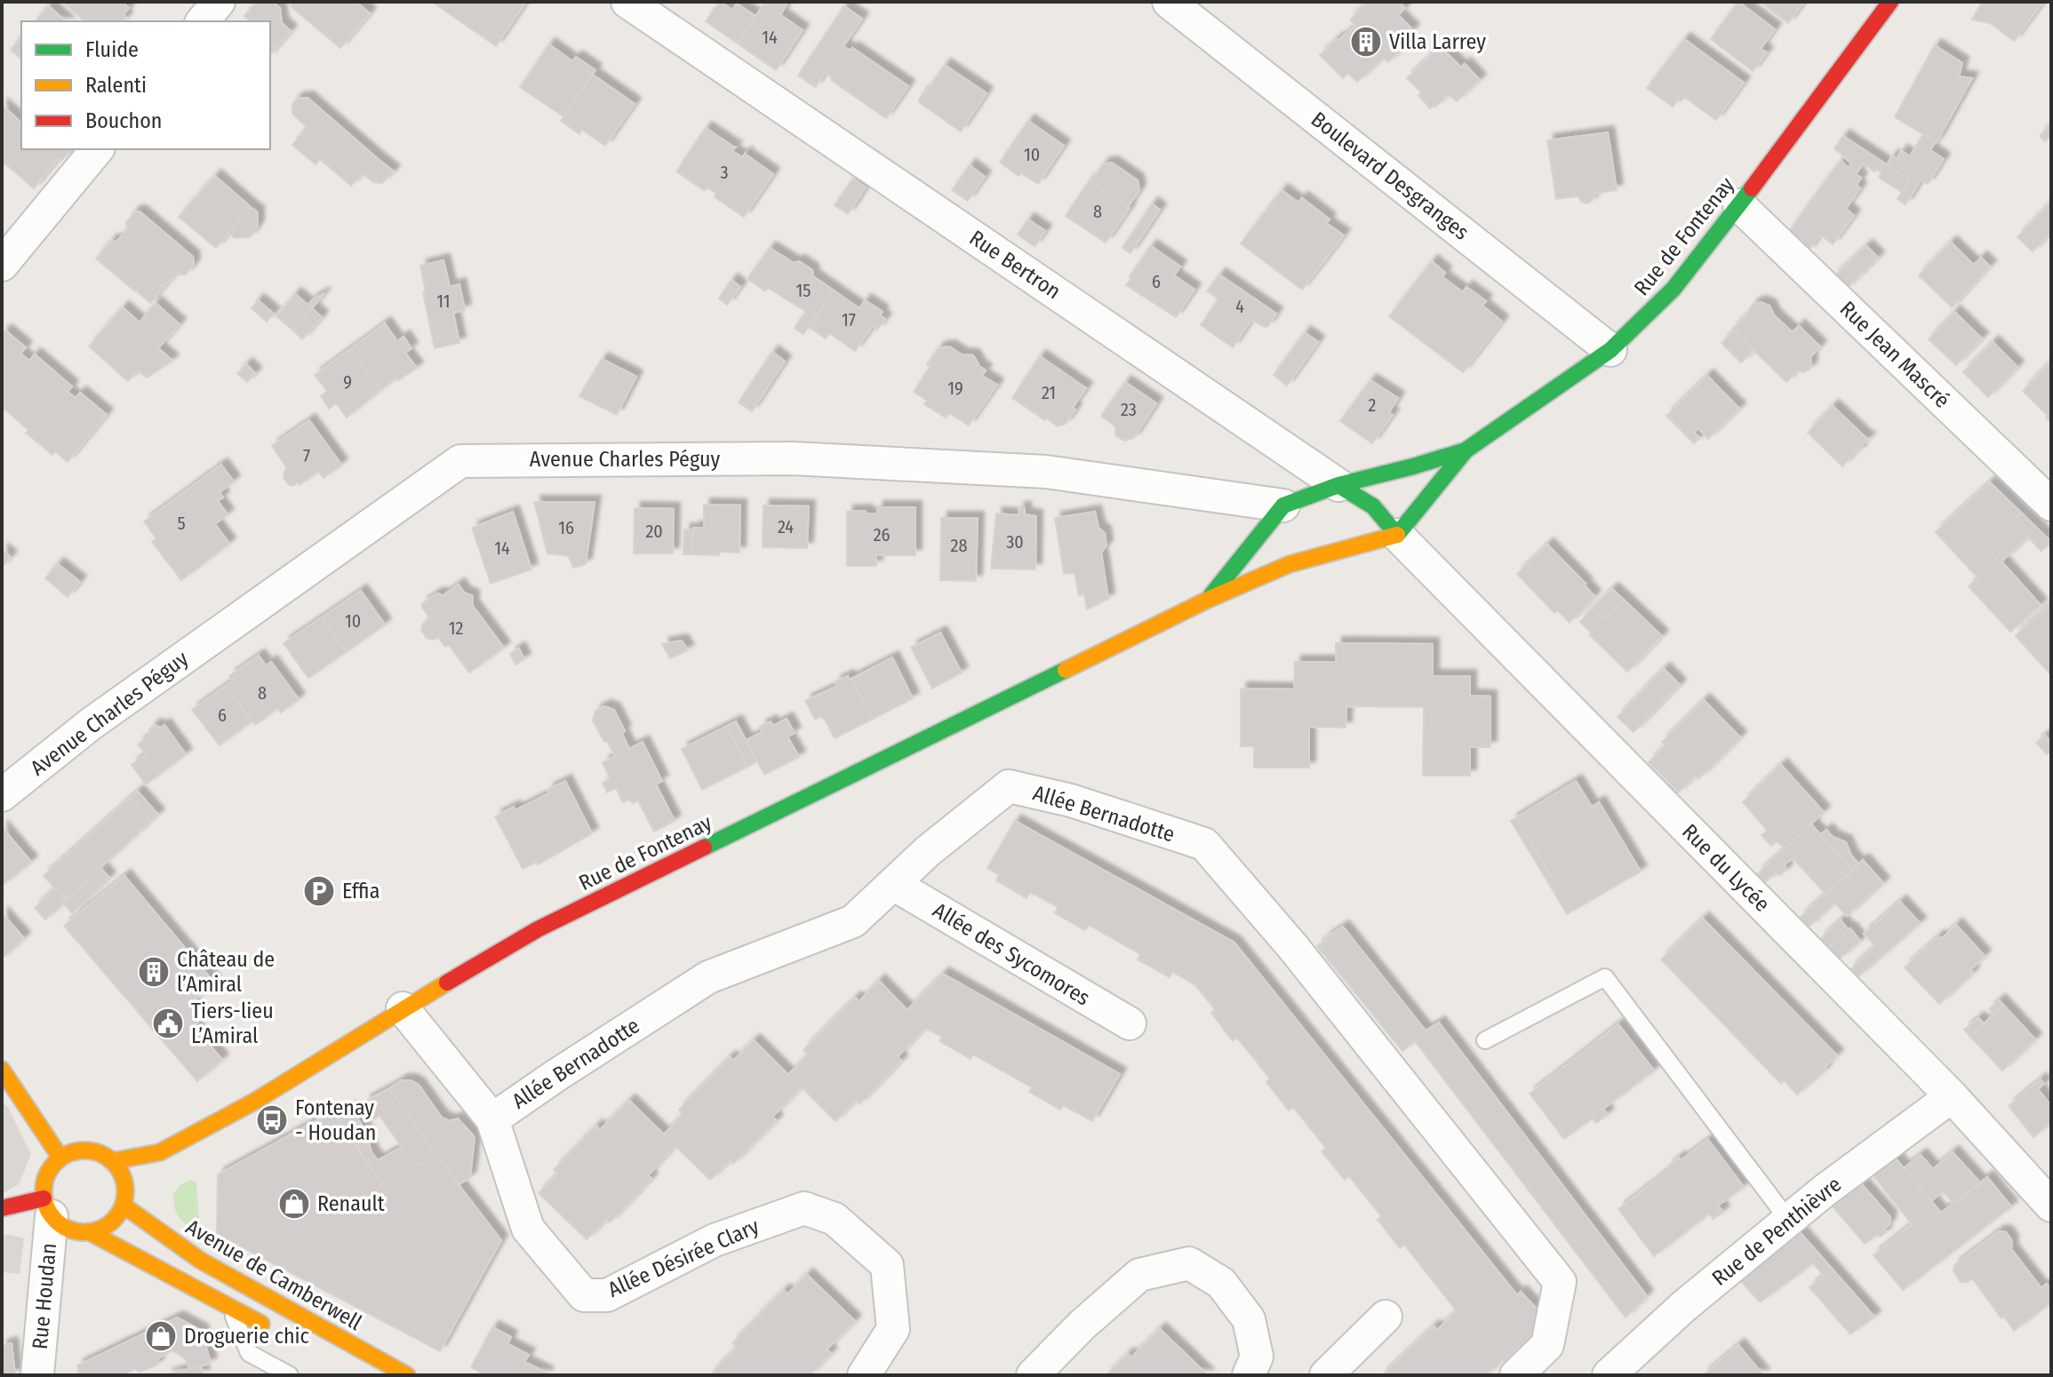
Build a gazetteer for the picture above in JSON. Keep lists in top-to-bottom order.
{
  "streets": {
    "main road": ["Rue de Fontenay", "Rue Bertron", "Avenue de Camberwell"],
    "street": [
      "Boulevard Desgranges",
      "Rue Jean Mascré",
      "Avenue Charles Péguy",
      "Allée Bernadotte",
      "Rue du Lycée",
      "Allée des Sycomores",
      "Rue de Penthièvre",
      "Allée Désirée Clary",
      "Rue Houdan"
    ]
  },
  "crossings": [
    ["Boulevard Desgranges", "Rue de Fontenay"],
    ["Rue de Fontenay", "Rue Bertron"],
    ["Rue de Fontenay", "Rue Jean Mascré"],
    ["Rue de Fontenay", "Avenue Charles Péguy"],
    ["Rue de Fontenay", "Allée Bernadotte"],
    ["Rue de Fontenay", "Rue du Lycée"],
    ["Rue de Fontenay", "Avenue de Camberwell"],
    ["Rue de Fontenay", "Rue Houdan"],
    ["Rue Bertron", "Rue du Lycée"],
    ["Allée Bernadotte", "Allée des Sycomores"],
    ["Allée Bernadotte", "Allée Désirée Clary"],
    ["Rue du Lycée", "Rue de Penthièvre"],
    ["Avenue de Camberwell", "Rue Houdan"]
  ],
  "places": {
    "building": ["Villa Larrey", "Château de l’Amiral"],
    "parking": ["Effia"],
    "public building": ["Tiers-lieu L’Amiral"],
    "bus stop": ["Fontenay - Houdan"],
    "shop": ["Renault", "Droguerie chic"]
  },
  "house_numbers": [
    "14",
    "10",
    "3",
    "8",
    "6",
    "15",
    "11",
    "4",
    "17",
    "9",
    "19",
    "21",
    "2",
    "23",
    "7",
    "5",
    "24",
    "16",
    "20",
    "26",
    "30",
    "28",
    "14",
    "10",
    "12",
    "8",
    "6"
  ],
  "legend": ["Fluide", "Ralenti", "Bouchon"]
}
